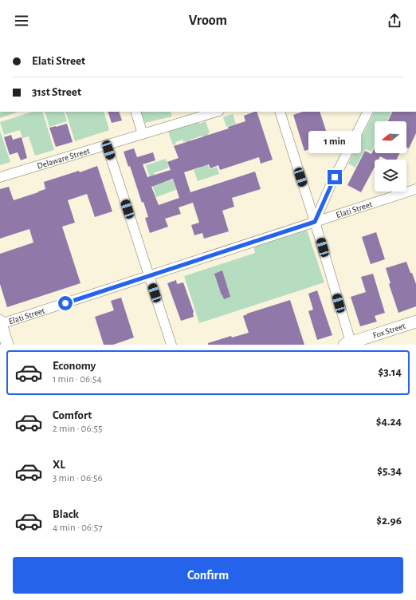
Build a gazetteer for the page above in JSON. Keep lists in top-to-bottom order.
{
  "streets": {
    "street": ["Delaware Street", "Elati Street", "Fox Street"]
  },
  "north": "left",
  "page": {
    "header": "Vroom",
    "banner": ["Elati Street", "31st Street"],
    "bubble": "1 min",
    "list": [
      {
        "name": "Economy",
        "note": "1 min · 06:54",
        "value": "$3.14"
      },
      {
        "name": "Comfort",
        "note": "2 min · 06:55",
        "value": "$4.24"
      },
      {
        "name": "XL",
        "note": "3 min · 06:56",
        "value": "$5.34"
      },
      {
        "name": "Black",
        "note": "4 min · 06:57",
        "value": "$2.96"
      }
    ],
    "buttons": "Confirm"
  }
}
